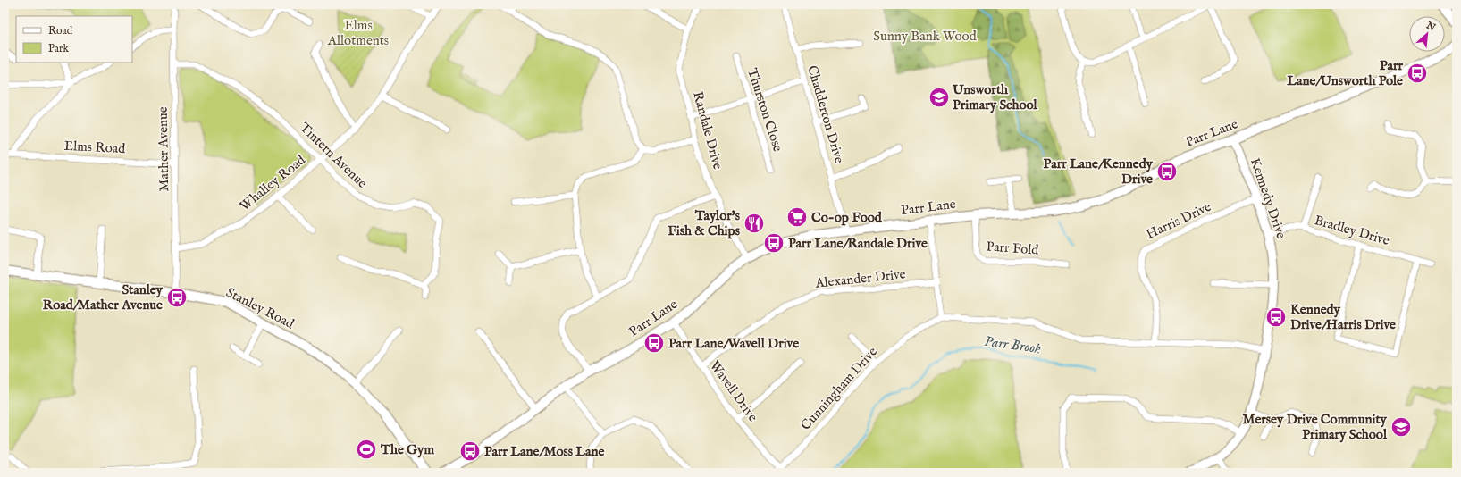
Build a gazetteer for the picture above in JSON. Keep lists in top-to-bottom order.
{
  "streets": {
    "street": [
      "Thurston Close",
      "Chadderton Drive",
      "Randale Drive",
      "Parr Lane",
      "Elms Road",
      "Mather Avenue",
      "Tintern Avenue",
      "Whalley Road",
      "Kennedy Drive",
      "Harris Drive",
      "Bradley Drive",
      "Parr Fold",
      "Alexander Drive",
      "Stanley Road",
      "Cunningham Drive",
      "Wavell Drive"
    ]
  },
  "crossings": [
    ["Chadderton Drive", "Parr Lane"],
    ["Randale Drive", "Parr Lane"],
    ["Parr Lane", "Kennedy Drive"],
    ["Parr Lane", "Parr Fold"],
    ["Parr Lane", "Wavell Drive"],
    ["Elms Road", "Mather Avenue"],
    ["Mather Avenue", "Tintern Avenue"],
    ["Mather Avenue", "Whalley Road"],
    ["Mather Avenue", "Stanley Road"],
    ["Tintern Avenue", "Whalley Road"],
    ["Kennedy Drive", "Harris Drive"],
    ["Kennedy Drive", "Bradley Drive"],
    ["Alexander Drive", "Wavell Drive"],
    ["Cunningham Drive", "Wavell Drive"]
  ],
  "water": ["Parr Brook"],
  "parks": ["Elms Allotments", "Sunny Bank Wood"],
  "places": {
    "bus stop": [
      "Parr Lane/Unsworth Pole",
      "Parr Lane/Kennedy Drive",
      "Parr Lane/Randale Drive",
      "Stanley Road/Mather Avenue",
      "Kennedy Drive/Harris Drive",
      "Parr Lane/Wavell Drive",
      "Parr Lane/Moss Lane"
    ],
    "school or university": ["Unsworth Primary School", "Mersey Drive Community Primary School"],
    "supermarket": ["Co-op Food"],
    "restaurant": ["Taylor's Fish & Chips"],
    "sports": ["The Gym"]
  },
  "legend": ["Road", "Park"],
  "north": "top right"
}
